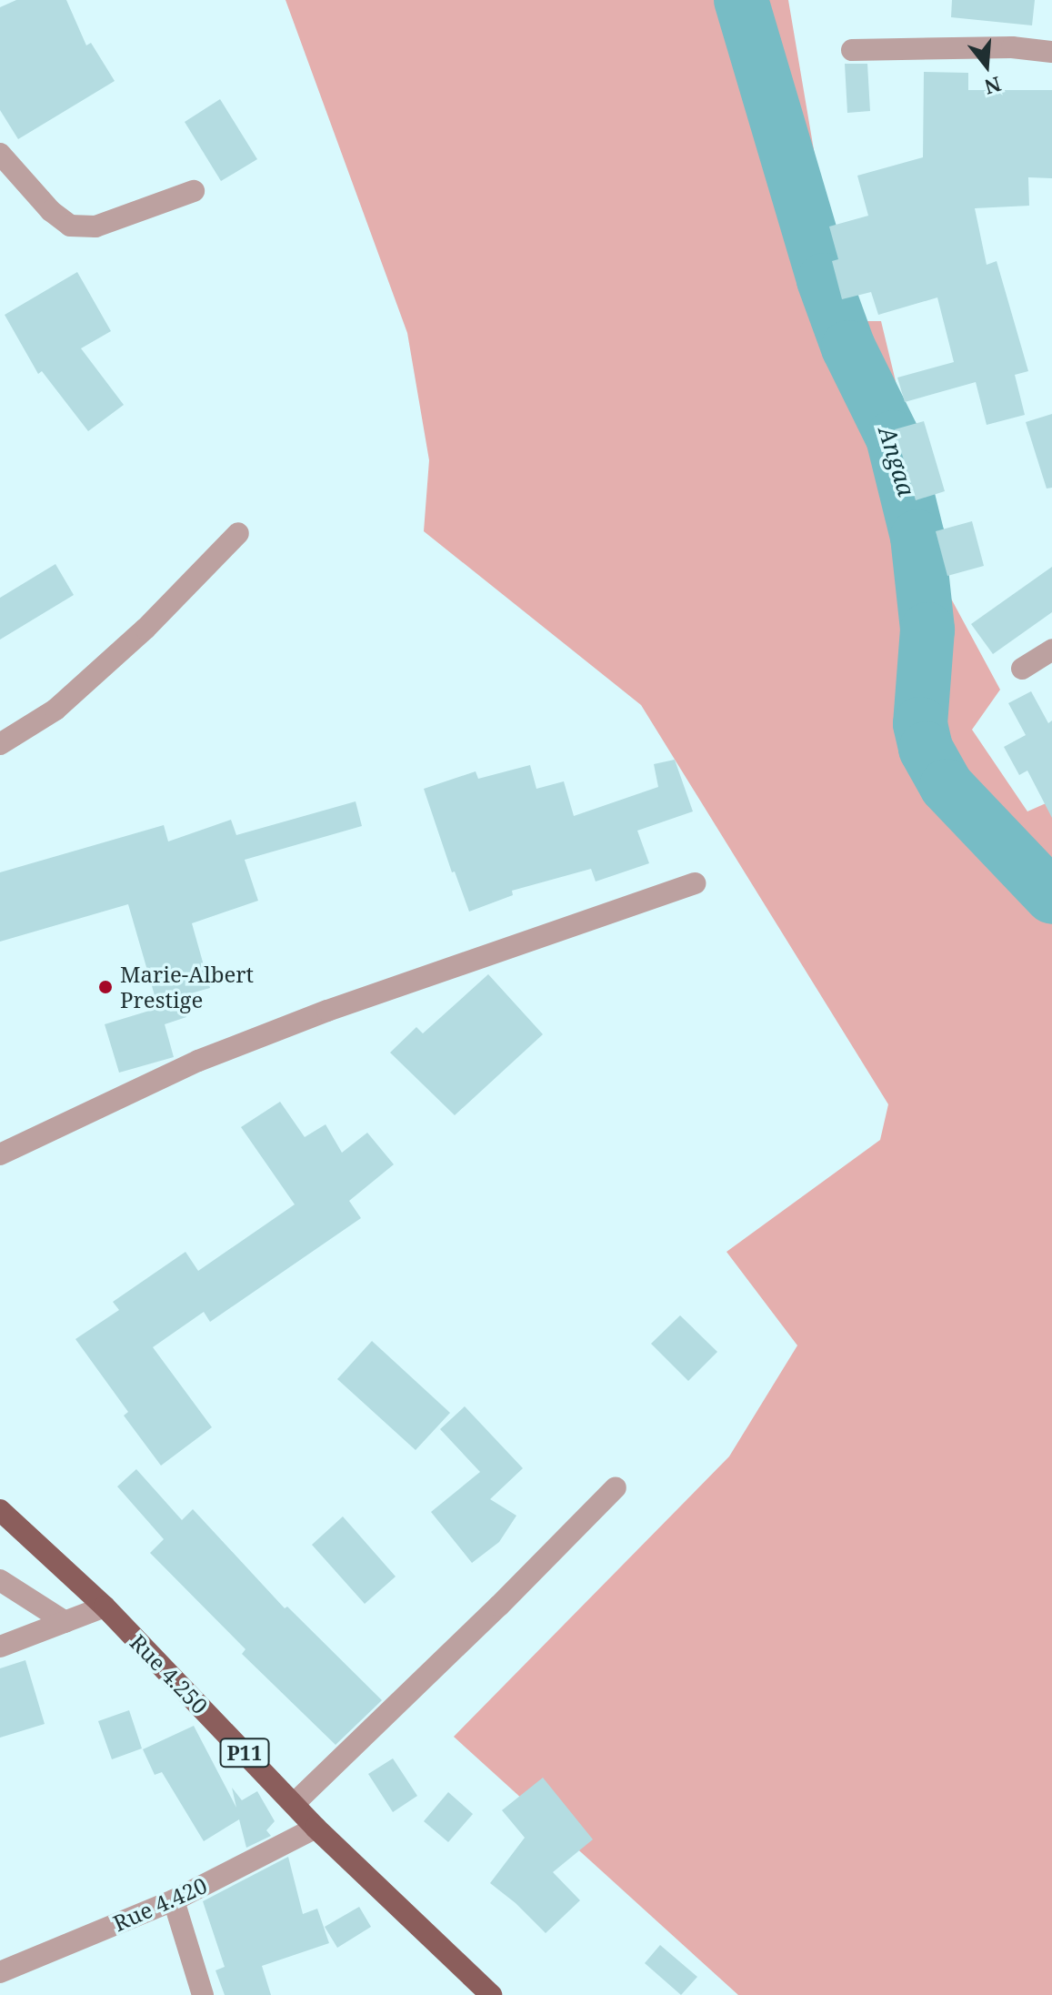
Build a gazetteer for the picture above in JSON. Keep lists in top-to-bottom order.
{
  "streets": {
    "main road": ["Rue 4.250", "P11"],
    "street": ["Rue 4.420"]
  },
  "crossings": [
    ["Rue 4.250", "Rue 4.420"]
  ],
  "water": ["Angaa"],
  "places": ["Marie-Albert Prestige"],
  "north": "bottom"
}
